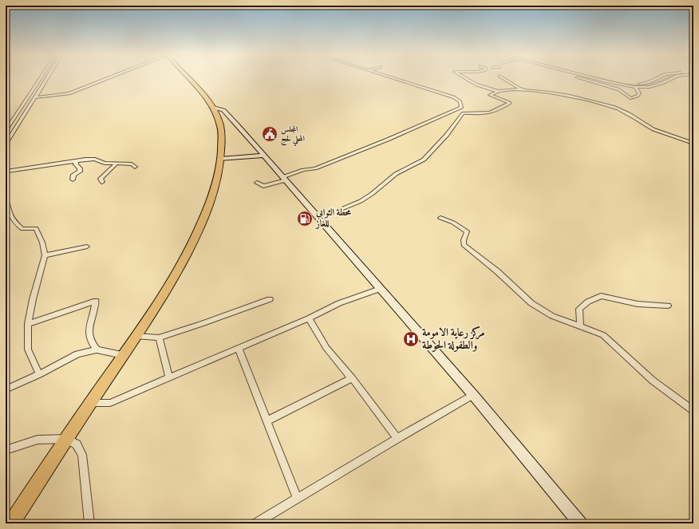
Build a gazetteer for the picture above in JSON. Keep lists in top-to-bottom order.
{
  "places": {
    "public building": ["المجلس المحلي لحج"],
    "fuel station": ["محطة الثوابي للغاز"],
    "hospital": ["مركز رعاية الامومة والطفولة الحوطة"]
  }
}
